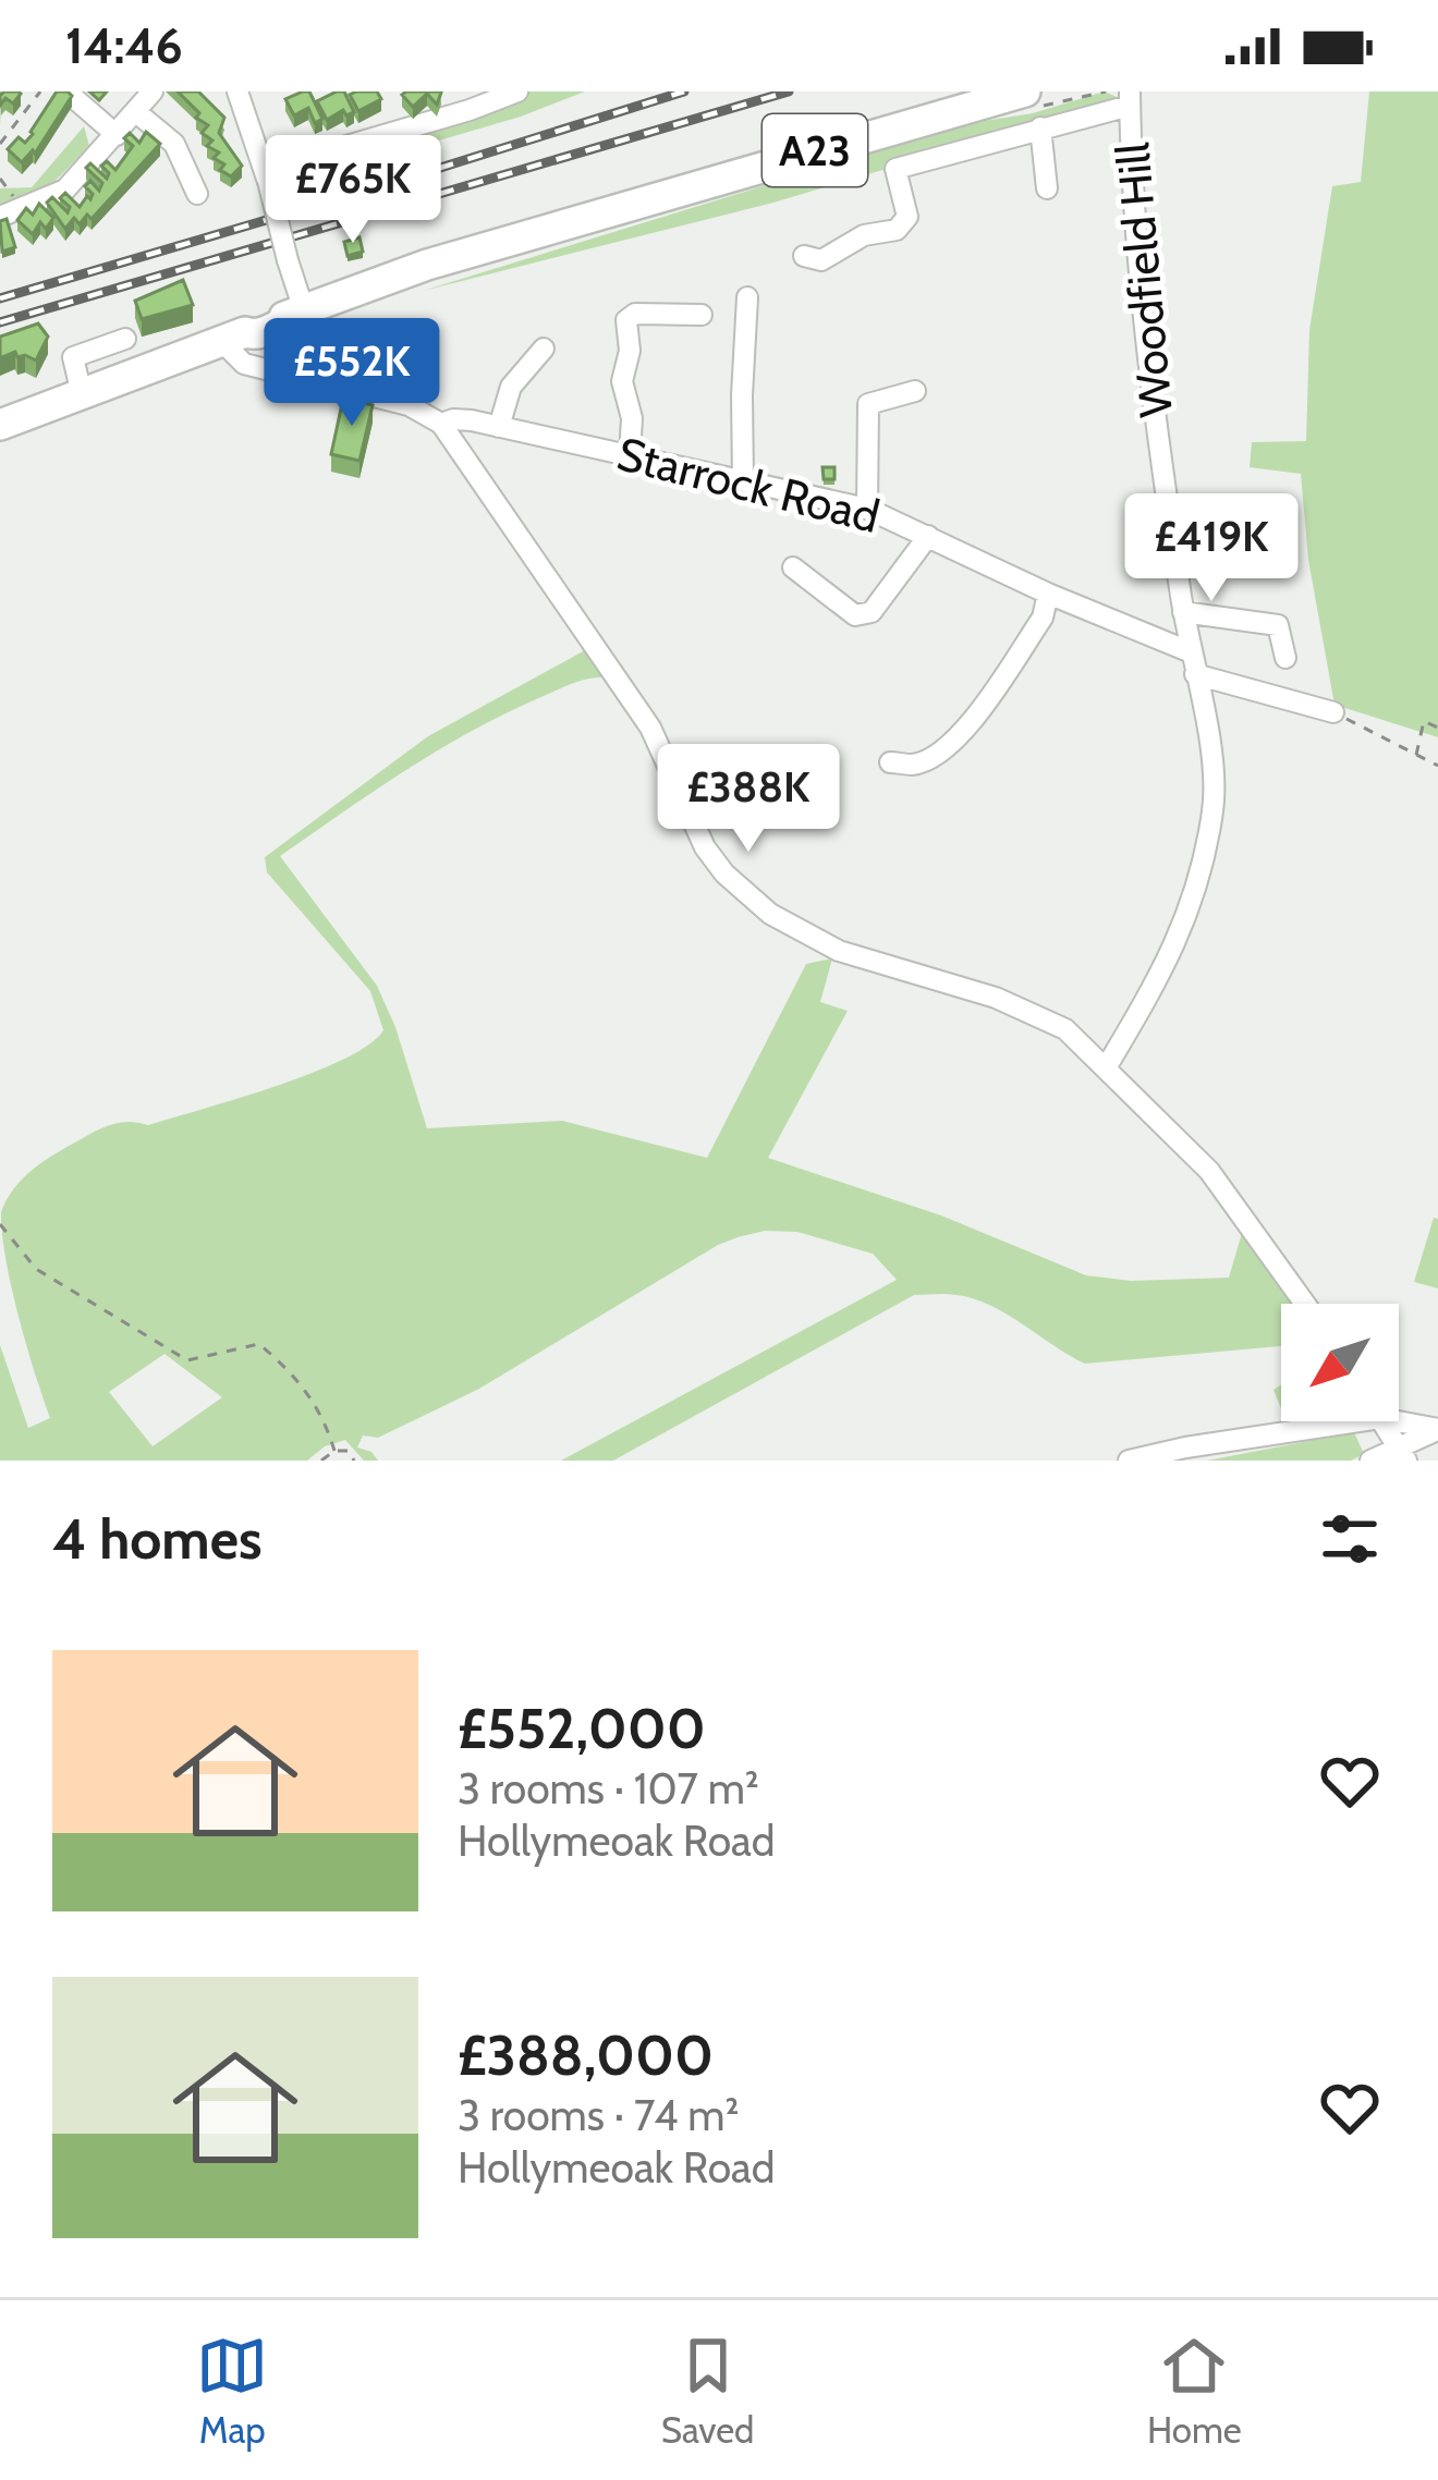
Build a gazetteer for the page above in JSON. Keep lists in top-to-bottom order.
{
  "streets": {
    "highway": ["A23"],
    "street": ["Woodfield Hill", "Starrock Road"]
  },
  "crossings": [
    ["Woodfield Hill", "Starrock Road"]
  ],
  "north": "bottom left",
  "page": {
    "status": "14:46",
    "price": [
      "£765K",
      "£552K",
      "£419K",
      "£388K"
    ],
    "heading": "4 homes",
    "list": [
      {
        "name": "£552,000",
        "note": "3 rooms · 107 m² · Hollymeoak Road"
      },
      {
        "name": "£388,000",
        "note": "3 rooms · 74 m² · Hollymeoak Road"
      }
    ],
    "tabs": ["Map", "Saved", "Home"]
  }
}
